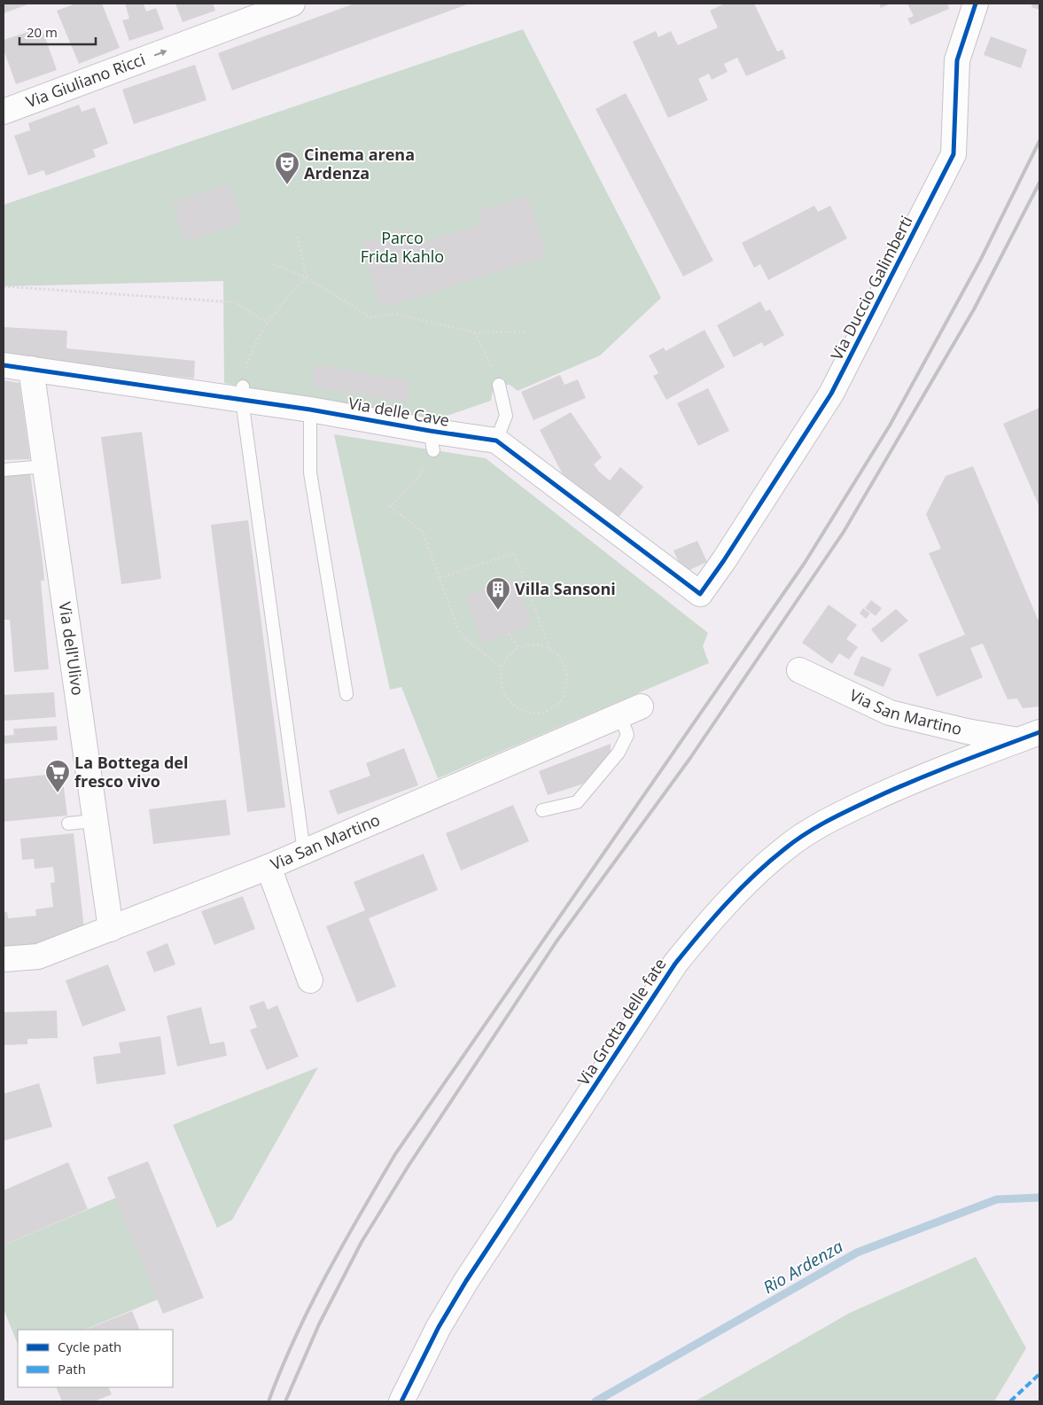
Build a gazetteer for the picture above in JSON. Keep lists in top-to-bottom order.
{
  "streets": {
    "street": [
      "Via Giuliano Ricci",
      "Via Duccio Galimberti",
      "Via delle Cave",
      "Via dell'Ulivo",
      "Via San Martino",
      "Via Grotta delle fate"
    ]
  },
  "crossings": [
    ["Via Duccio Galimberti", "Via delle Cave"],
    ["Via delle Cave", "Via dell'Ulivo"],
    ["Via dell'Ulivo", "Via San Martino"],
    ["Via San Martino", "Via Grotta delle fate"]
  ],
  "one_way": ["Via Giuliano Ricci"],
  "water": ["Rio Ardenza"],
  "parks": ["Parco Frida Kahlo"],
  "places": {
    "theatre": ["Cinema arena Ardenza"],
    "building": ["Villa Sansoni"],
    "supermarket": ["La Bottega del fresco vivo"]
  },
  "legend": ["Cycle path", "Path"],
  "scale_bar": "20 m"
}
